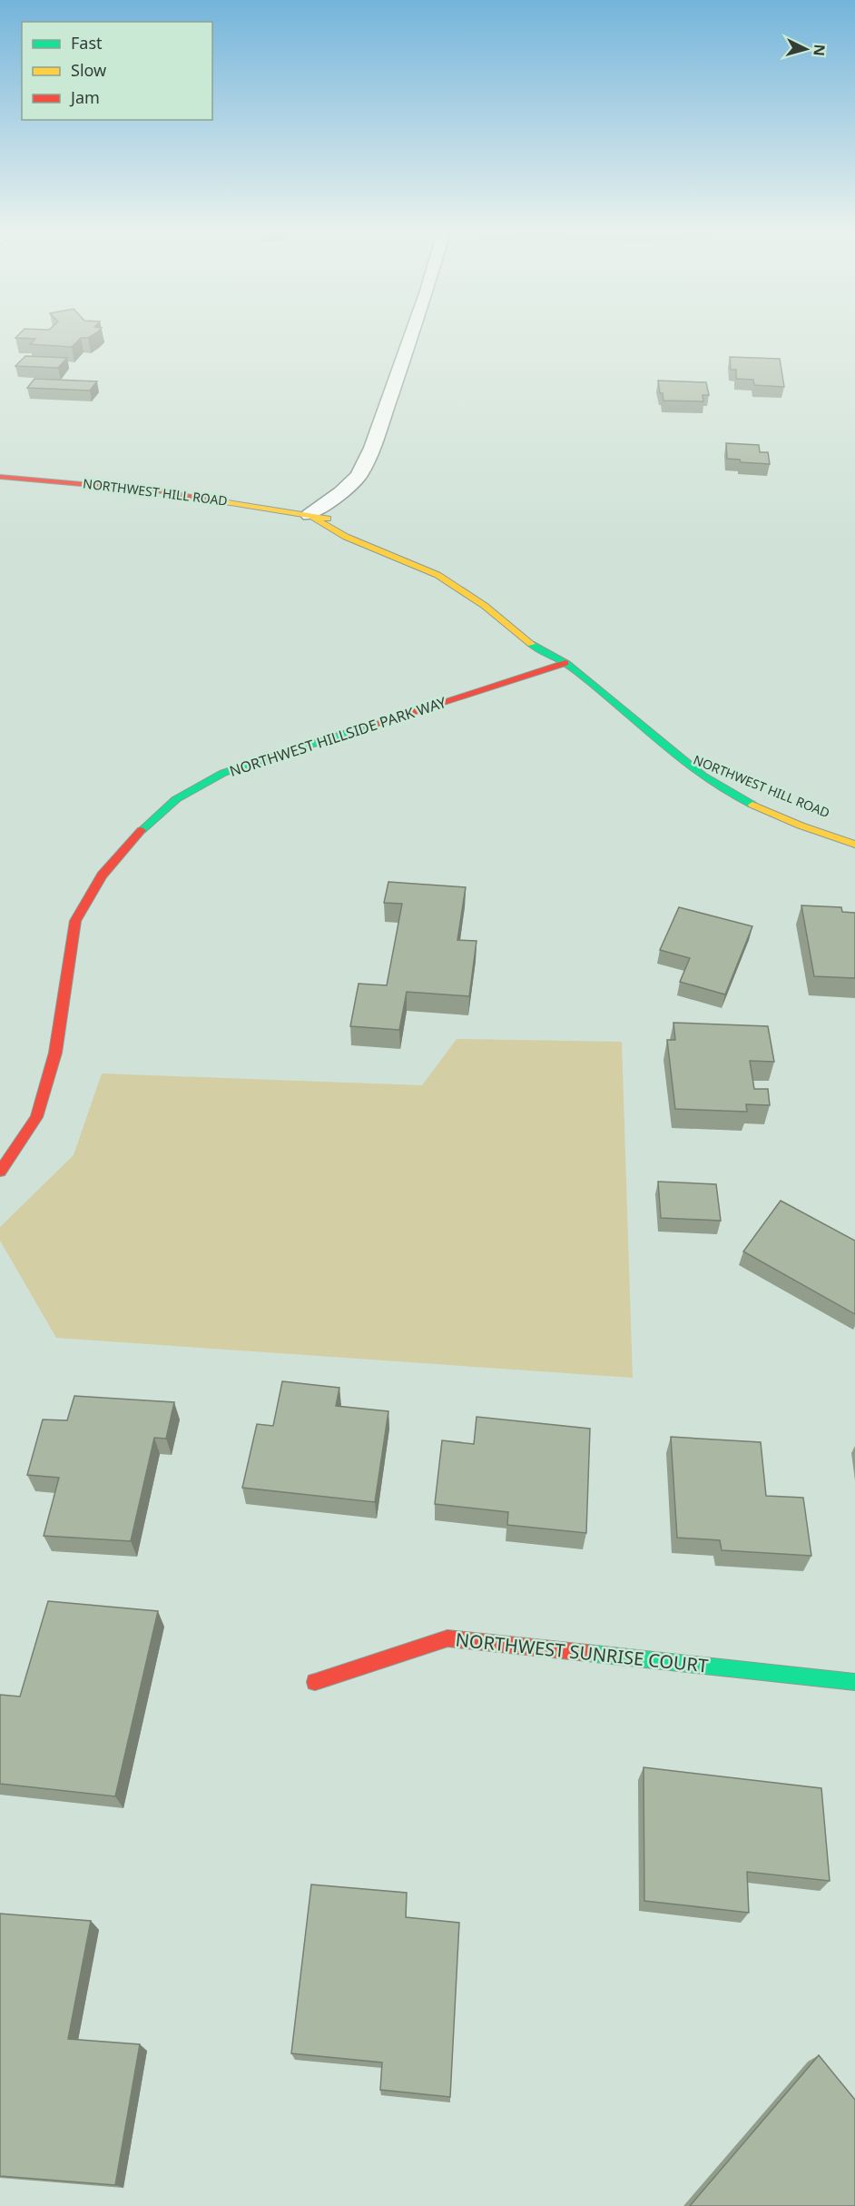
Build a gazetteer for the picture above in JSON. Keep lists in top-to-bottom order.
{
  "streets": {
    "main road": ["NORTHWEST HILL ROAD", "NORTHWEST HILLSIDE PARK WAY", "NORTHWEST SUNRISE COURT"]
  },
  "crossings": [
    ["NORTHWEST HILL ROAD", "NORTHWEST HILLSIDE PARK WAY"]
  ],
  "legend": ["Fast", "Slow", "Jam"],
  "north": "right"
}
